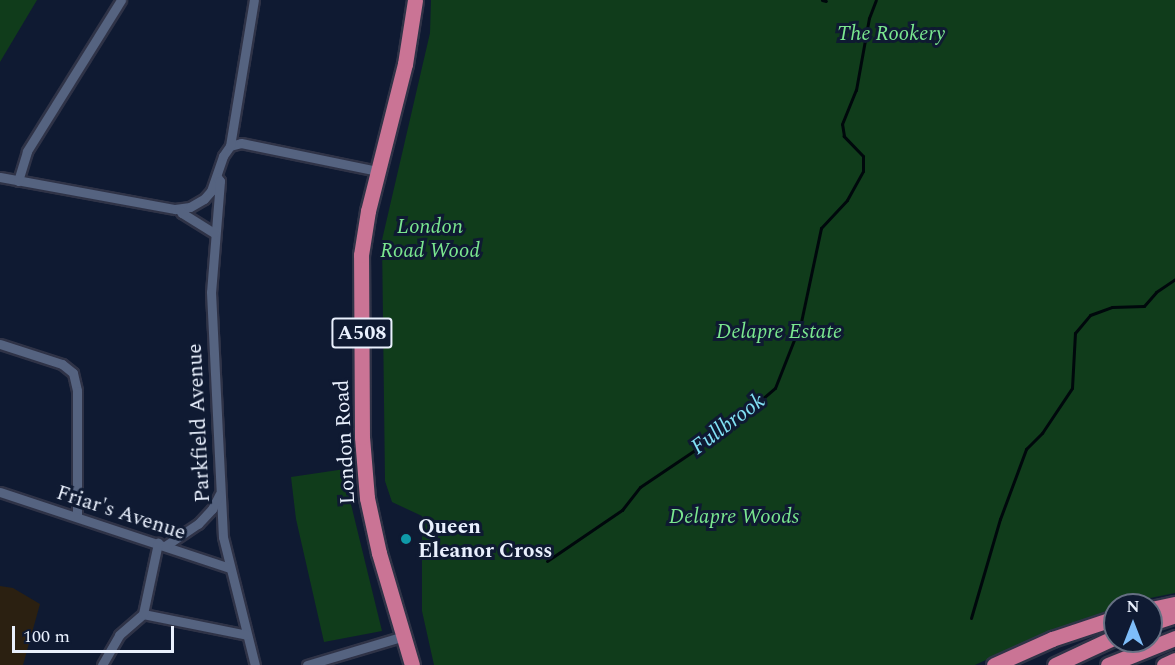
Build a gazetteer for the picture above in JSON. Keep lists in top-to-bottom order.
{
  "streets": {
    "highway": ["A508", "London Road"],
    "street": ["Parkfield Avenue", "Friar's Avenue"]
  },
  "crossings": [
    ["Parkfield Avenue", "Friar's Avenue"]
  ],
  "water": ["Fullbrook"],
  "parks": [
    "The Rookery",
    "London Road Wood",
    "Delapre Estate",
    "Delapre Woods"
  ],
  "places": ["Queen Eleanor Cross"],
  "scale_bar": "100 m",
  "north": "top"
}
